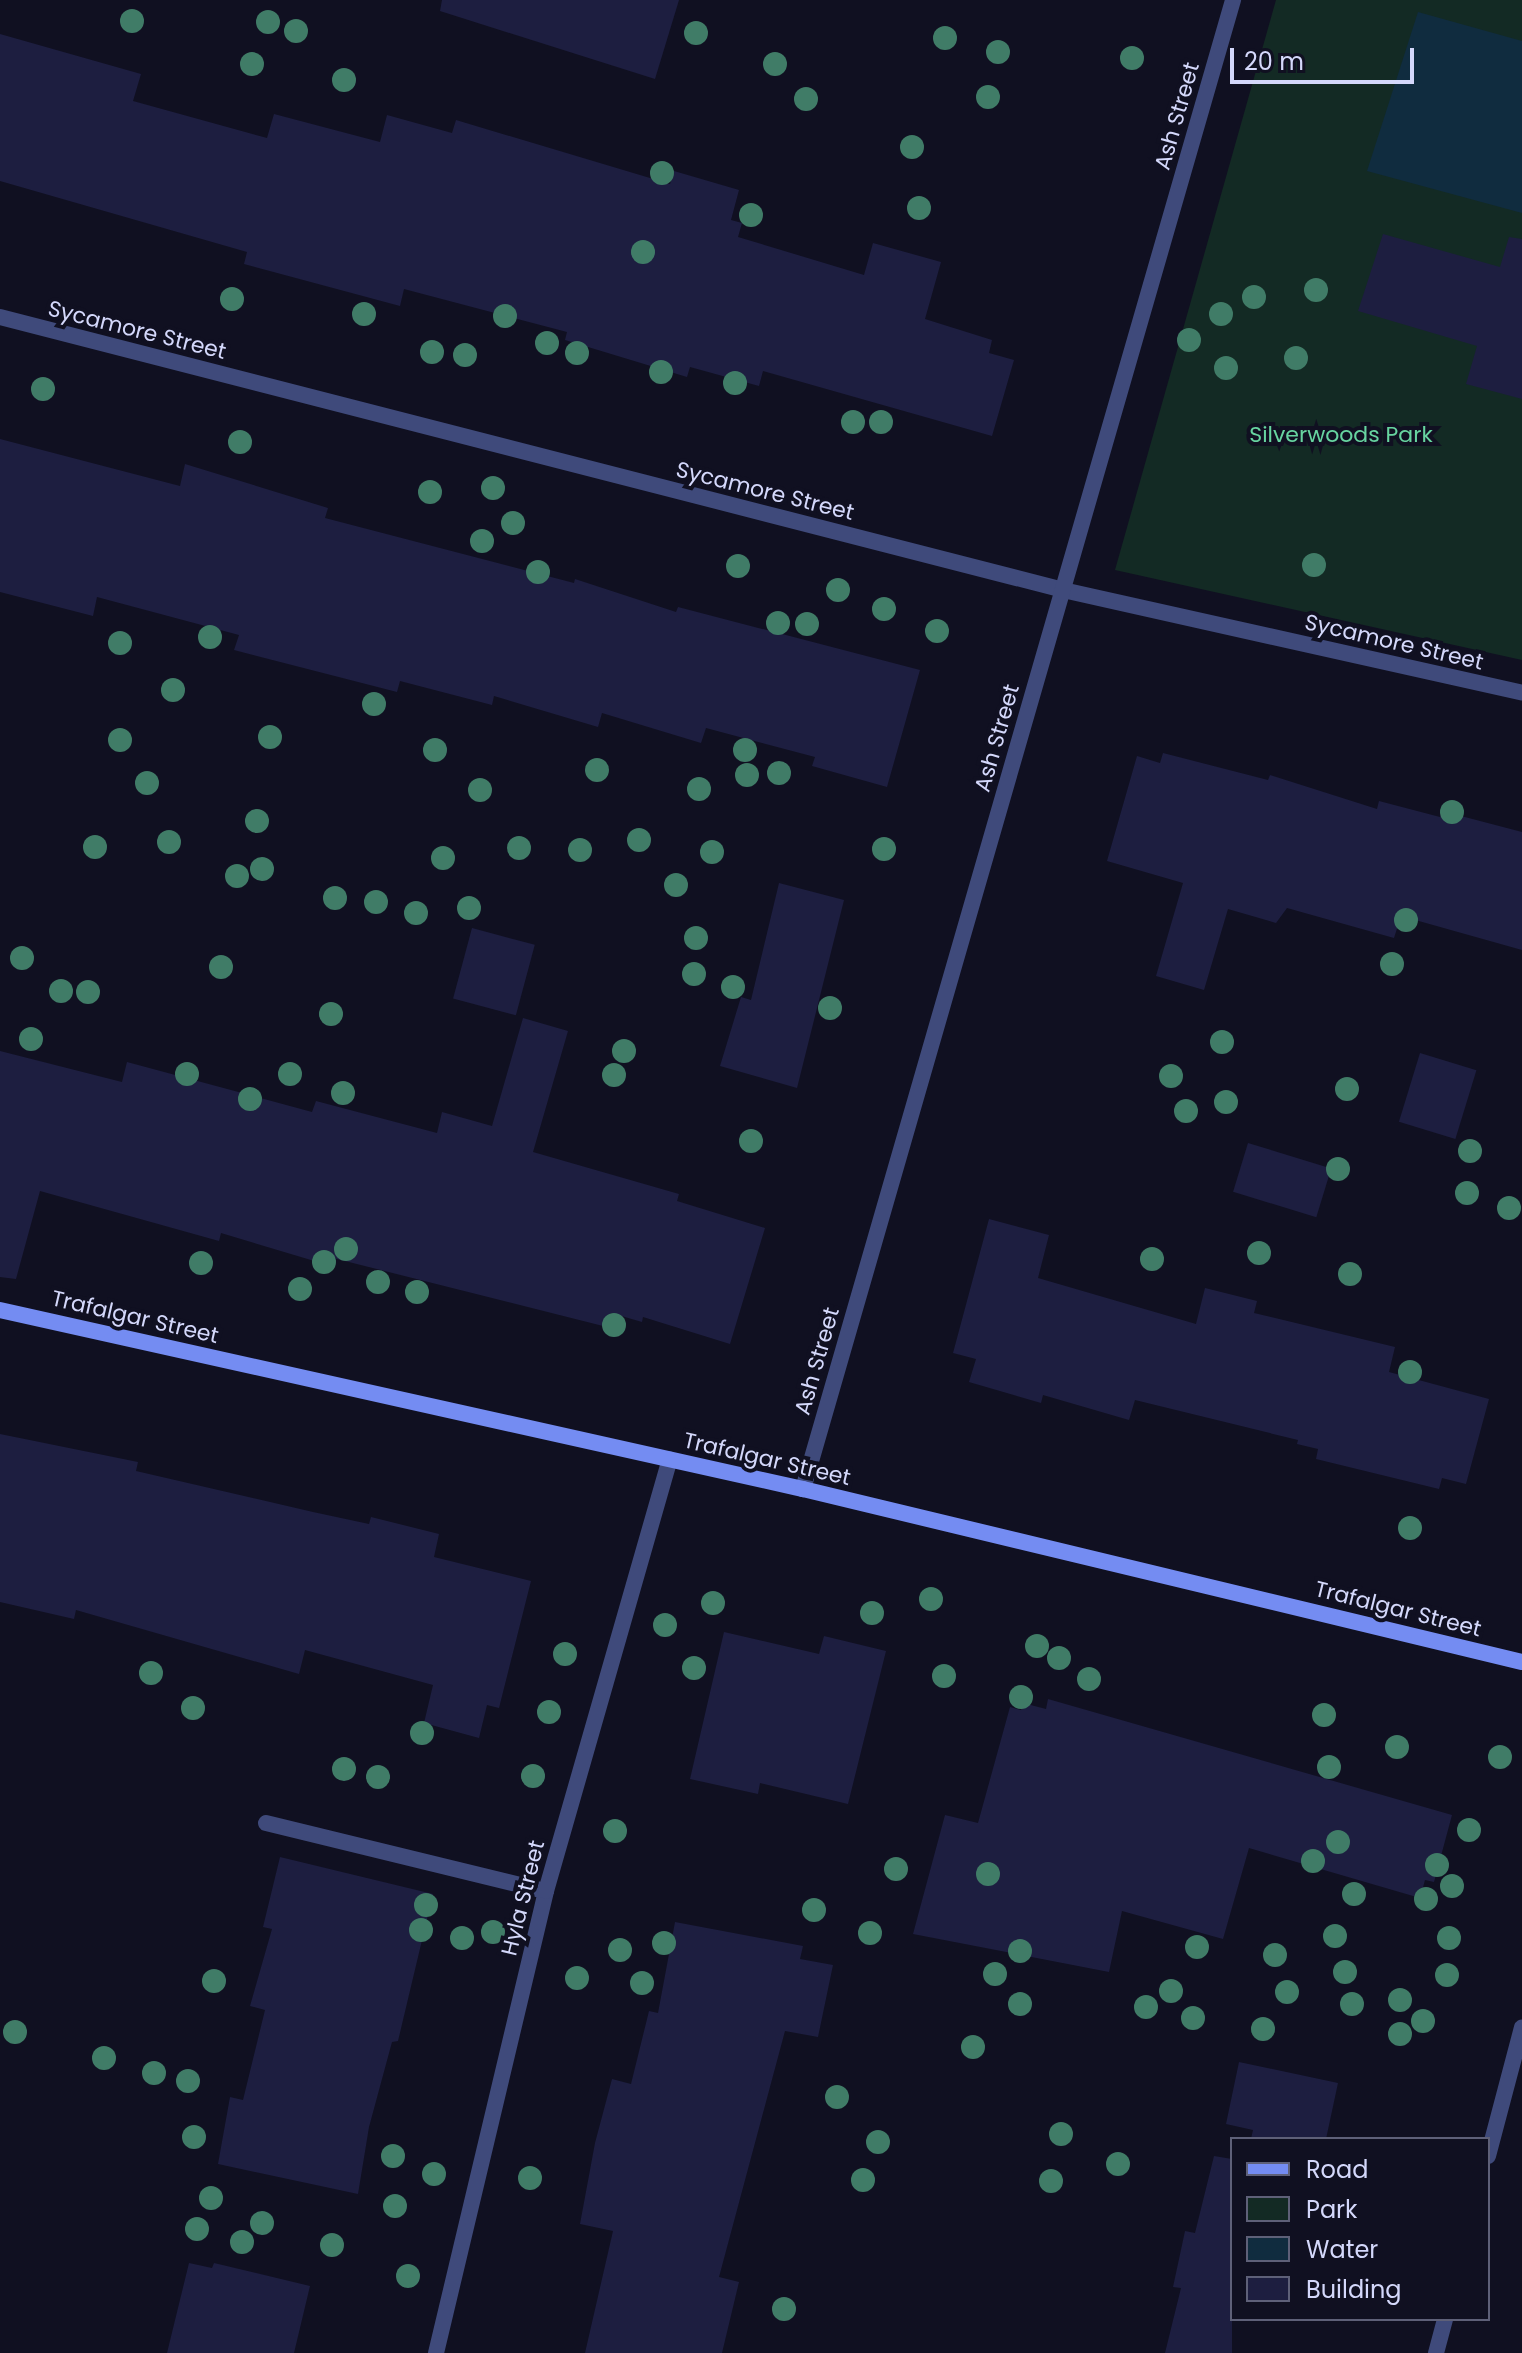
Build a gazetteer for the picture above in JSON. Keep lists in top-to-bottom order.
{
  "streets": {
    "main road": ["Trafalgar Street"],
    "street": ["Ash Street", "Sycamore Street", "Hyla Street"]
  },
  "crossings": [
    ["Ash Street", "Sycamore Street"],
    ["Ash Street", "Trafalgar Street"],
    ["Trafalgar Street", "Hyla Street"]
  ],
  "parks": ["Silverwoods Park"],
  "legend": [
    "Road",
    "Park",
    "Water",
    "Building"
  ],
  "scale_bar": "20 m"
}
